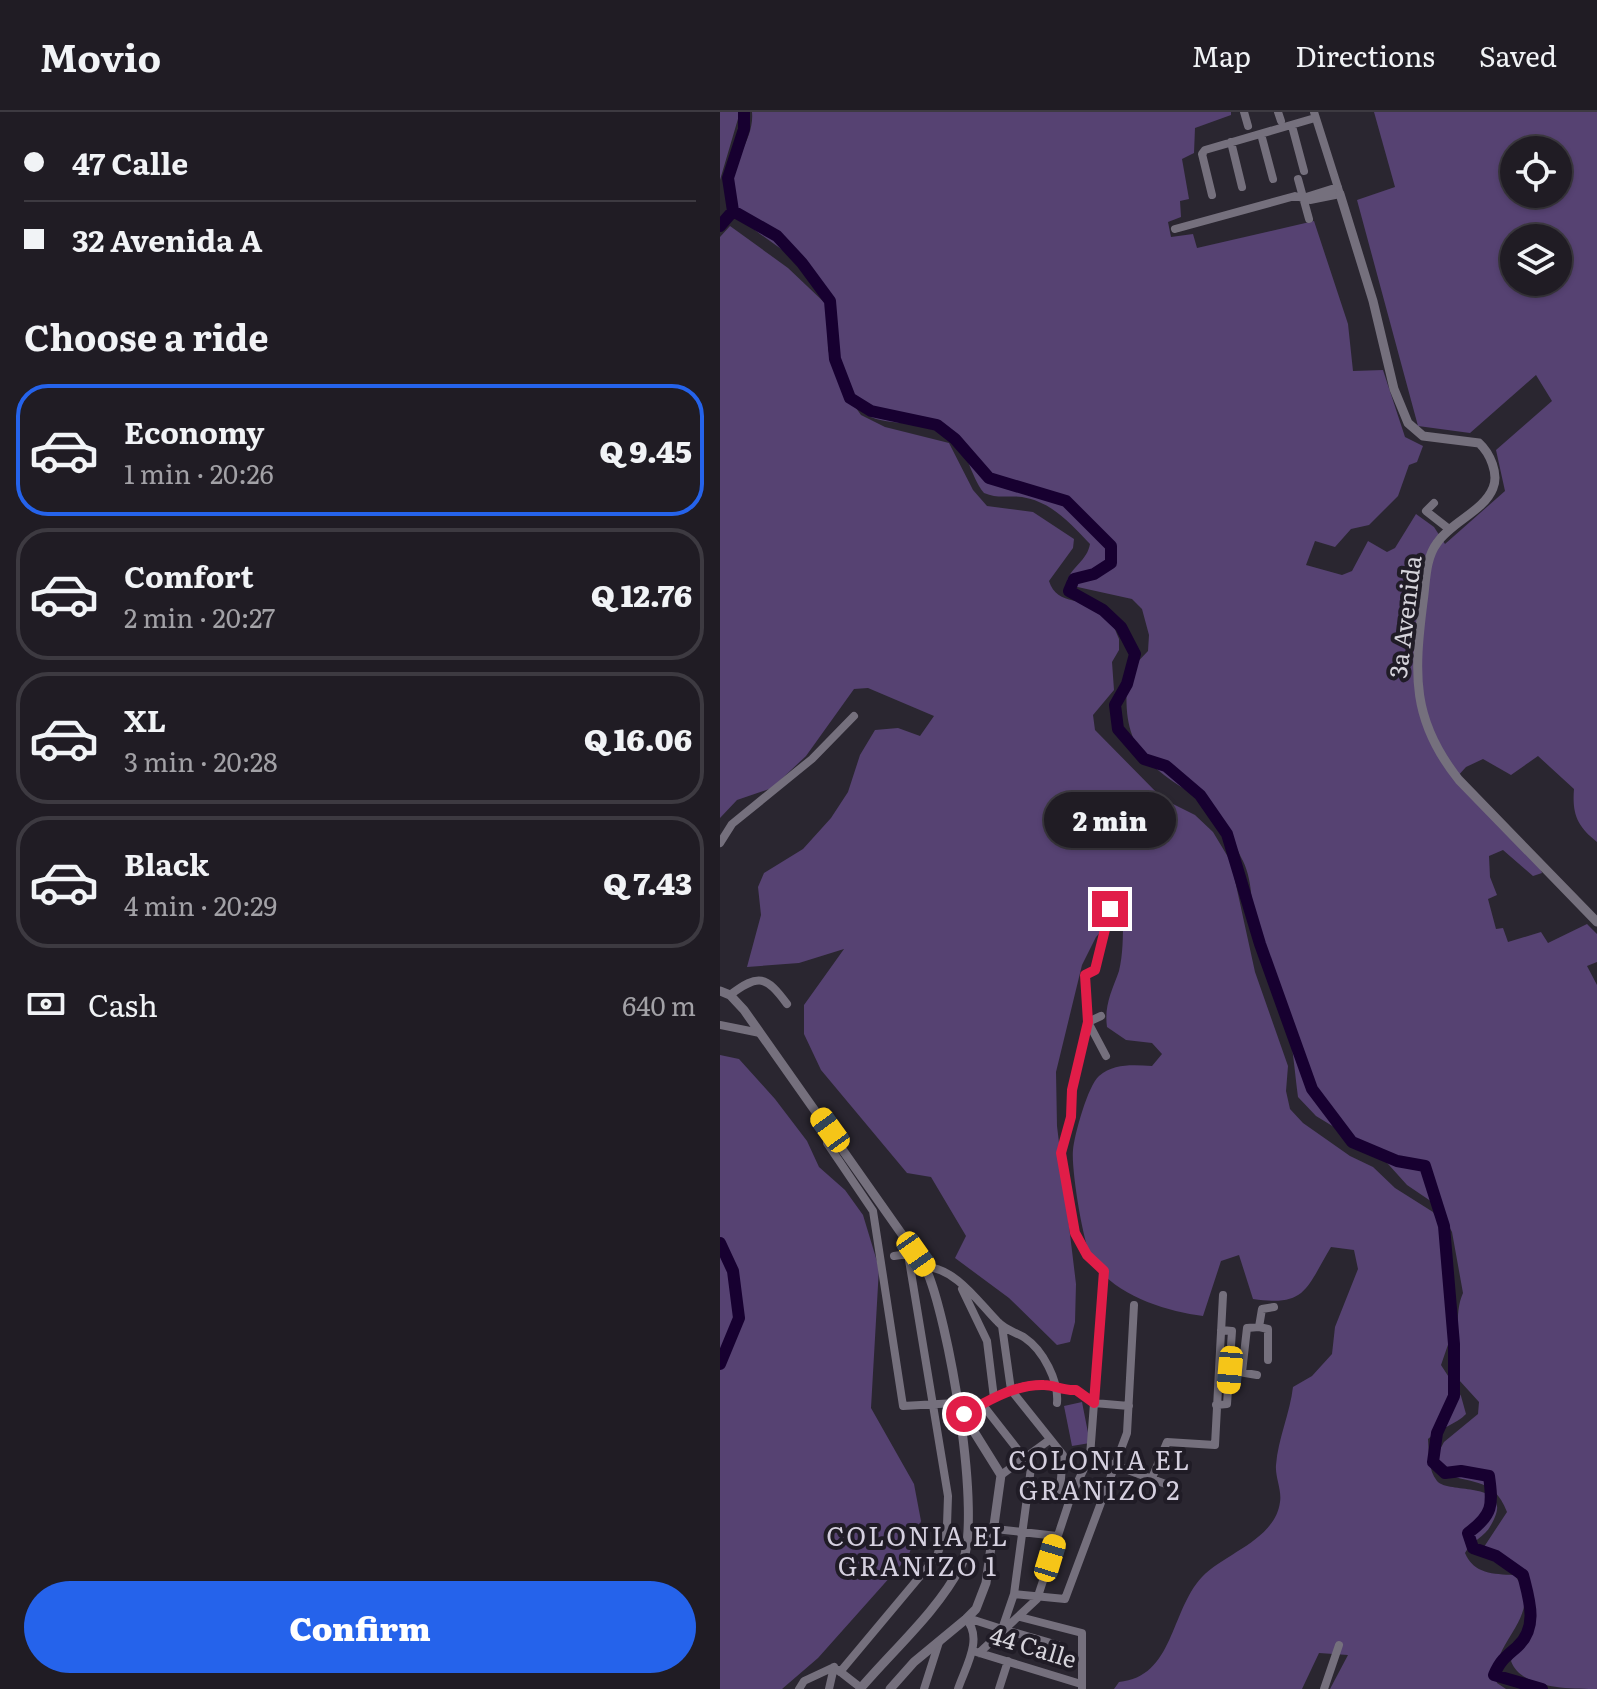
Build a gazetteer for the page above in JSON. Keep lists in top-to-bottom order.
{
  "streets": {
    "street": ["3a Avenida", "44 Calle"]
  },
  "districts": ["COLONIA EL GRANIZO 2", "COLONIA EL GRANIZO 1"],
  "page": {
    "header": "Movio",
    "nav": ["Map", "Directions", "Saved"],
    "banner": ["47 Calle", "32 Avenida A"],
    "heading": "Choose a ride",
    "list": [
      {
        "name": "Economy",
        "note": "1 min · 20:26",
        "value": "Q 9.45"
      },
      {
        "name": "Comfort",
        "note": "2 min · 20:27",
        "value": "Q 12.76"
      },
      {
        "name": "XL",
        "note": "3 min · 20:28",
        "value": "Q 16.06"
      },
      {
        "name": "Black",
        "note": "4 min · 20:29",
        "value": "Q 7.43"
      }
    ],
    "bubble": "2 min",
    "pay": ["Cash", "640 m"],
    "buttons": "Confirm"
  }
}
